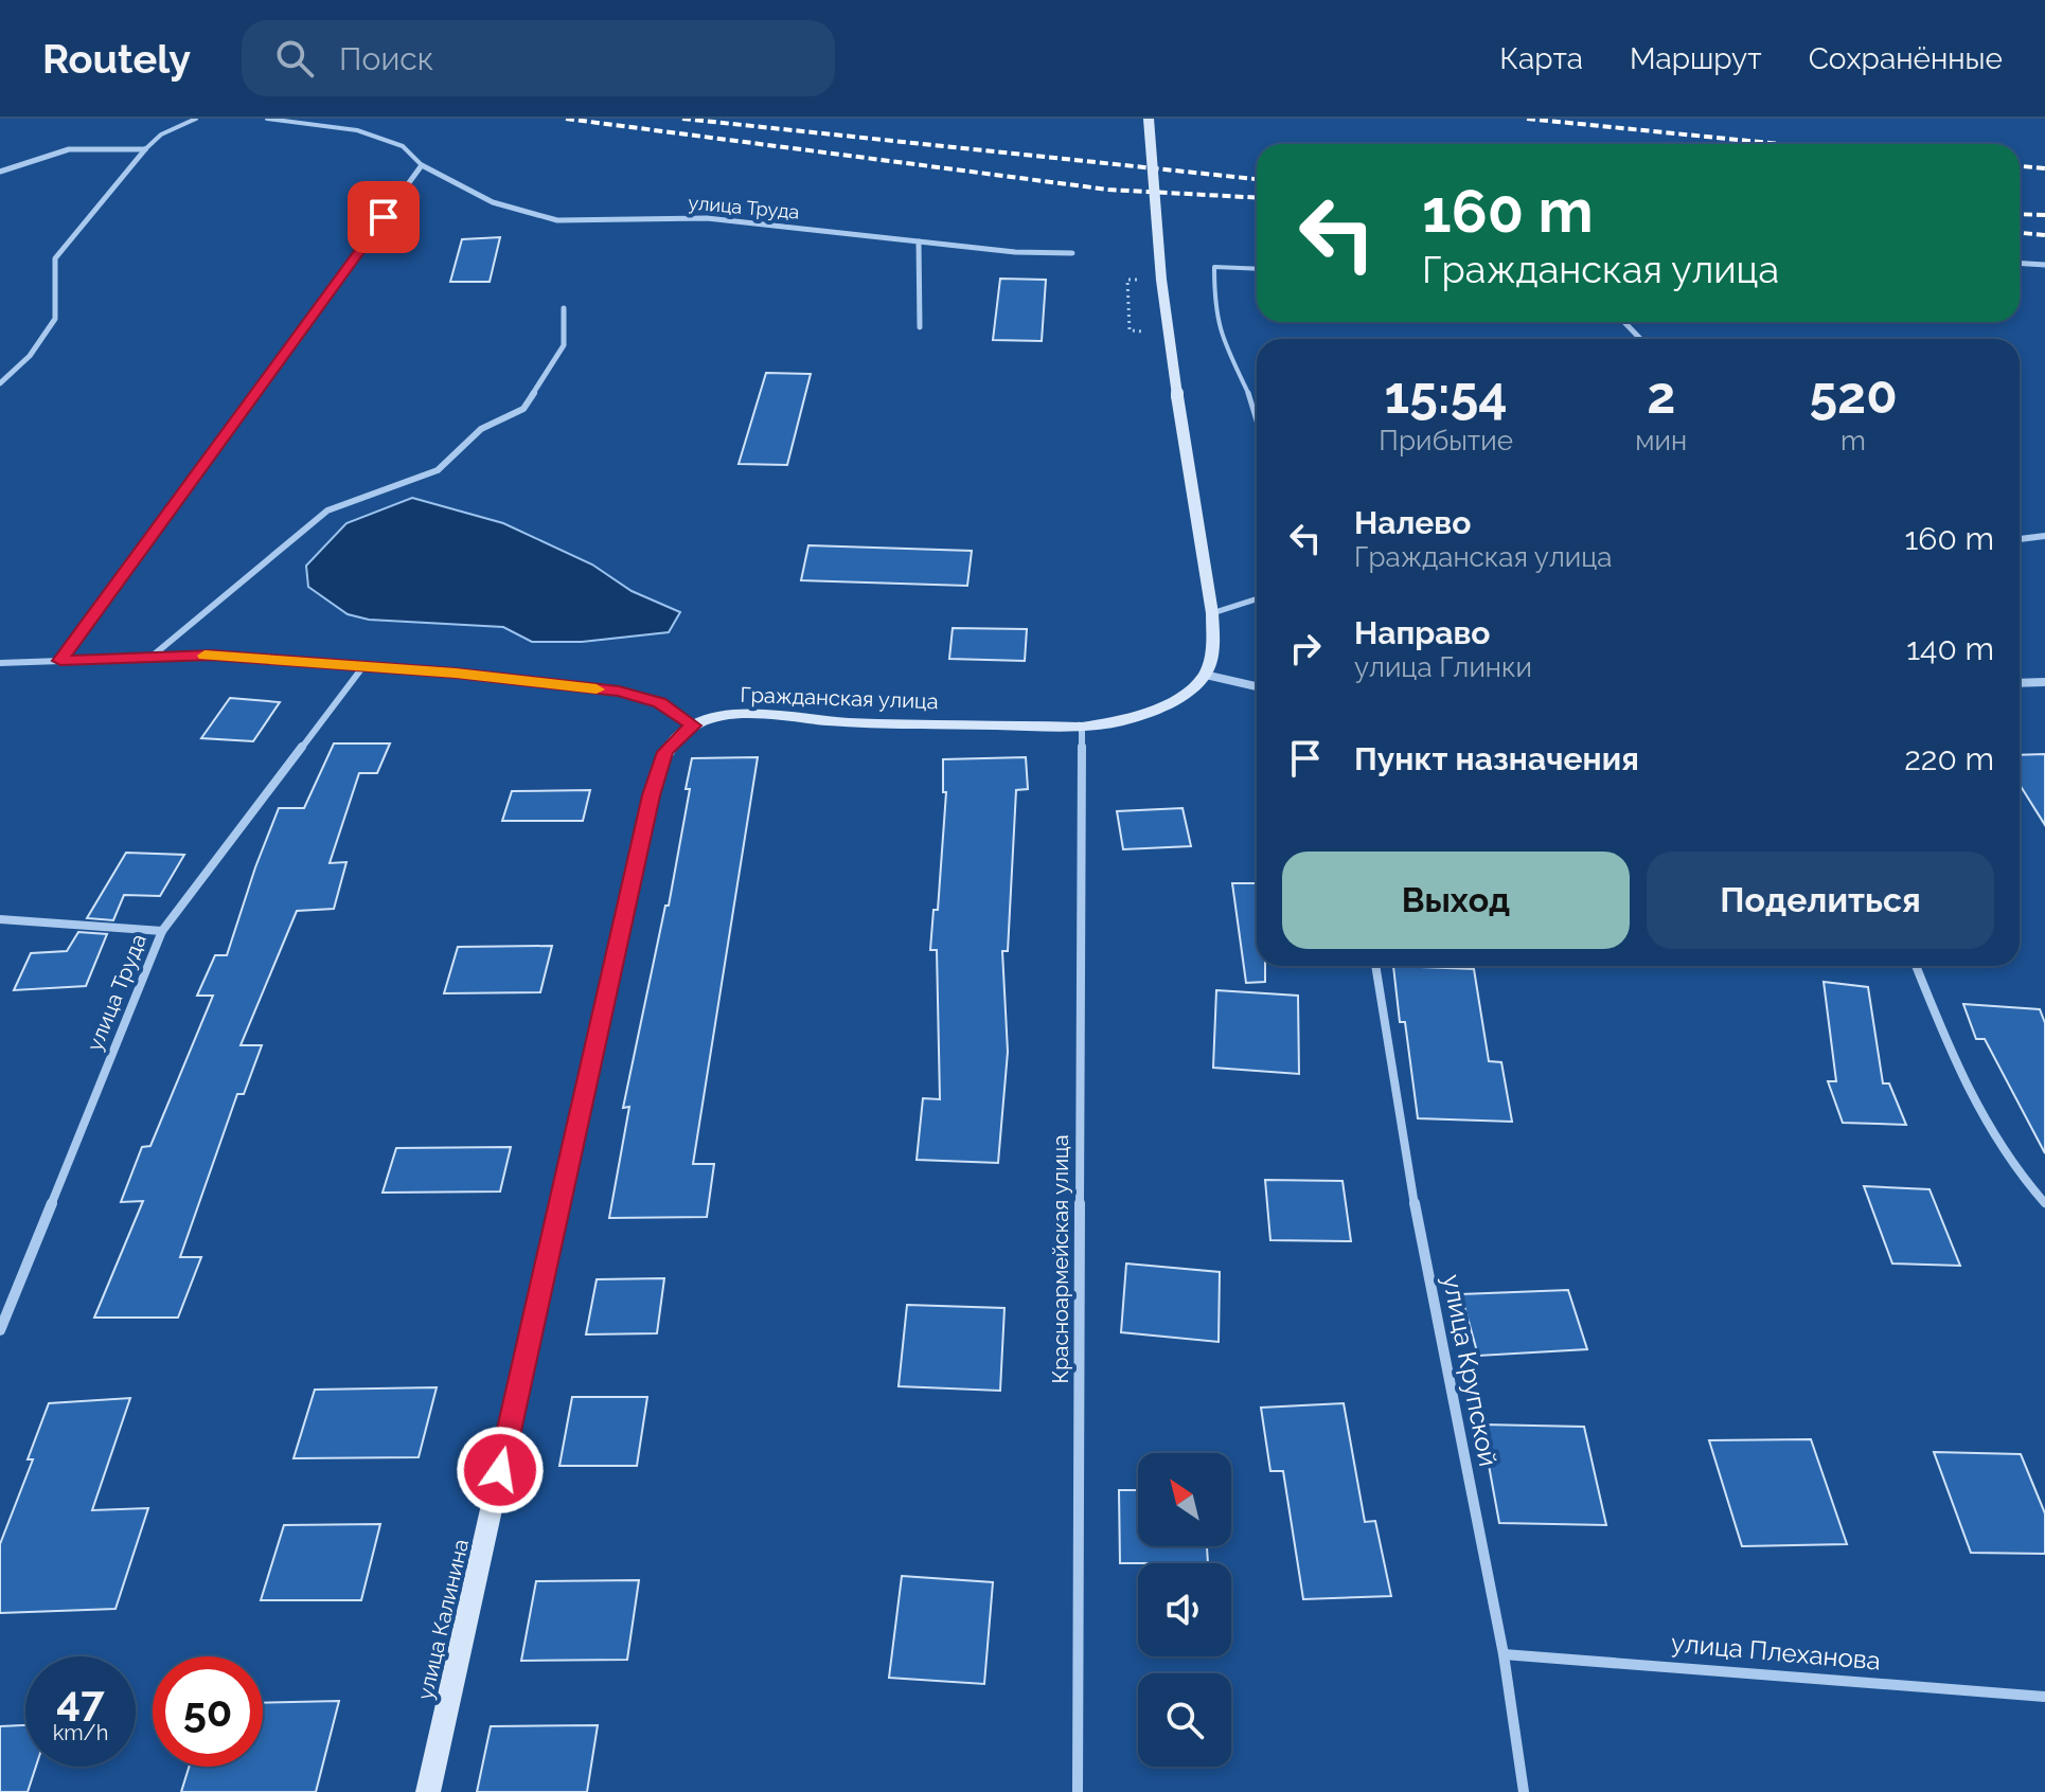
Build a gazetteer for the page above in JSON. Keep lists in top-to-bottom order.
{
  "streets": {
    "main road": ["Гражданская улица", "улица Калинина"],
    "street": [
      "улица Труда",
      "Красноармейская улица",
      "улица Крупской",
      "улица Плеханова"
    ]
  },
  "crossings": [
    ["Гражданская улица", "Красноармейская улица"],
    ["Гражданская улица", "улица Калинина"],
    ["улица Крупской", "улица Плеханова"]
  ],
  "north": "top left",
  "page": {
    "header": "Routely",
    "search": "Поиск",
    "nav": ["Карта", "Маршрут", "Сохранённые"],
    "turn": ["160 m", "Гражданская улица"],
    "eta": [
      "15:54",
      "Прибытие",
      "2",
      "мин",
      "520",
      "m"
    ],
    "list": [
      {
        "name": "Налево",
        "note": "Гражданская улица",
        "value": "160 m"
      },
      {
        "name": "Направо",
        "note": "улица Глинки",
        "value": "140 m"
      },
      {
        "name": "Пункт назначения",
        "value": "220 m"
      }
    ],
    "buttons": ["Выход", "Поделиться"],
    "speed": "47 km/h",
    "limit": "50"
  }
}
